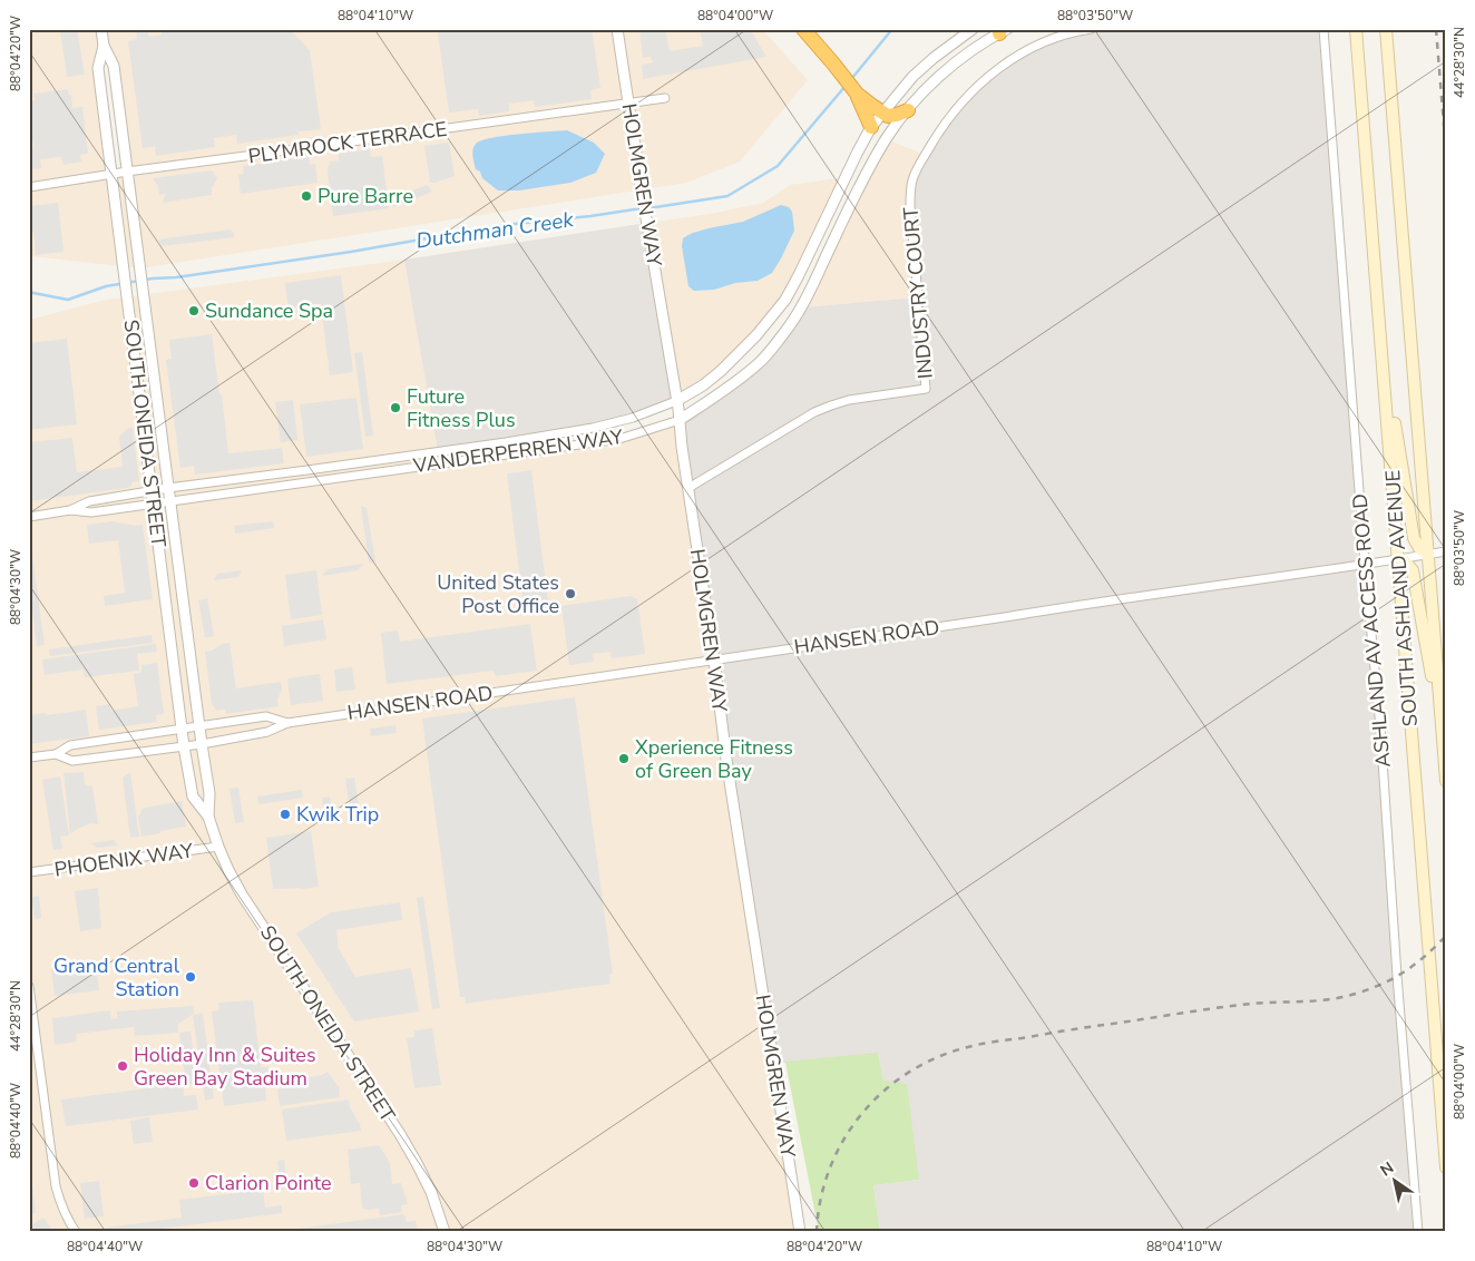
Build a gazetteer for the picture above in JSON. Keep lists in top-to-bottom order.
{
  "streets": {
    "main road": ["SOUTH ASHLAND AVENUE"],
    "street": [
      "PLYMROCK TERRACE",
      "HOLMGREN WAY",
      "INDUSTRY COURT",
      "SOUTH ONEIDA STREET",
      "VANDERPERREN WAY",
      "ASHLAND AV ACCESS ROAD",
      "HANSEN ROAD",
      "PHOENIX WAY"
    ]
  },
  "crossings": [
    ["PLYMROCK TERRACE", "HOLMGREN WAY"],
    ["PLYMROCK TERRACE", "SOUTH ONEIDA STREET"],
    ["HOLMGREN WAY", "INDUSTRY COURT"],
    ["HOLMGREN WAY", "VANDERPERREN WAY"],
    ["HOLMGREN WAY", "HANSEN ROAD"],
    ["SOUTH ONEIDA STREET", "VANDERPERREN WAY"],
    ["SOUTH ONEIDA STREET", "HANSEN ROAD"],
    ["SOUTH ONEIDA STREET", "PHOENIX WAY"],
    ["SOUTH ASHLAND AVENUE", "HANSEN ROAD"],
    ["ASHLAND AV ACCESS ROAD", "HANSEN ROAD"]
  ],
  "water": ["Dutchman Creek"],
  "places": [
    "Pure Barre",
    "Sundance Spa",
    "Future Fitness Plus",
    "United States Post Office",
    "Xperience Fitness of Green Bay",
    "Kwik Trip",
    "Grand Central Station",
    "Holiday Inn & Suites Green Bay Stadium",
    "Clarion Pointe"
  ],
  "north": "top left",
  "coordinates": [
    "88°04'10\"W",
    "88°04'00\"W",
    "88°03'50\"W",
    "88°04'20\"W",
    "44°28'30\"N",
    "88°04'30\"W",
    "88°04'40\"W"
  ]
}
